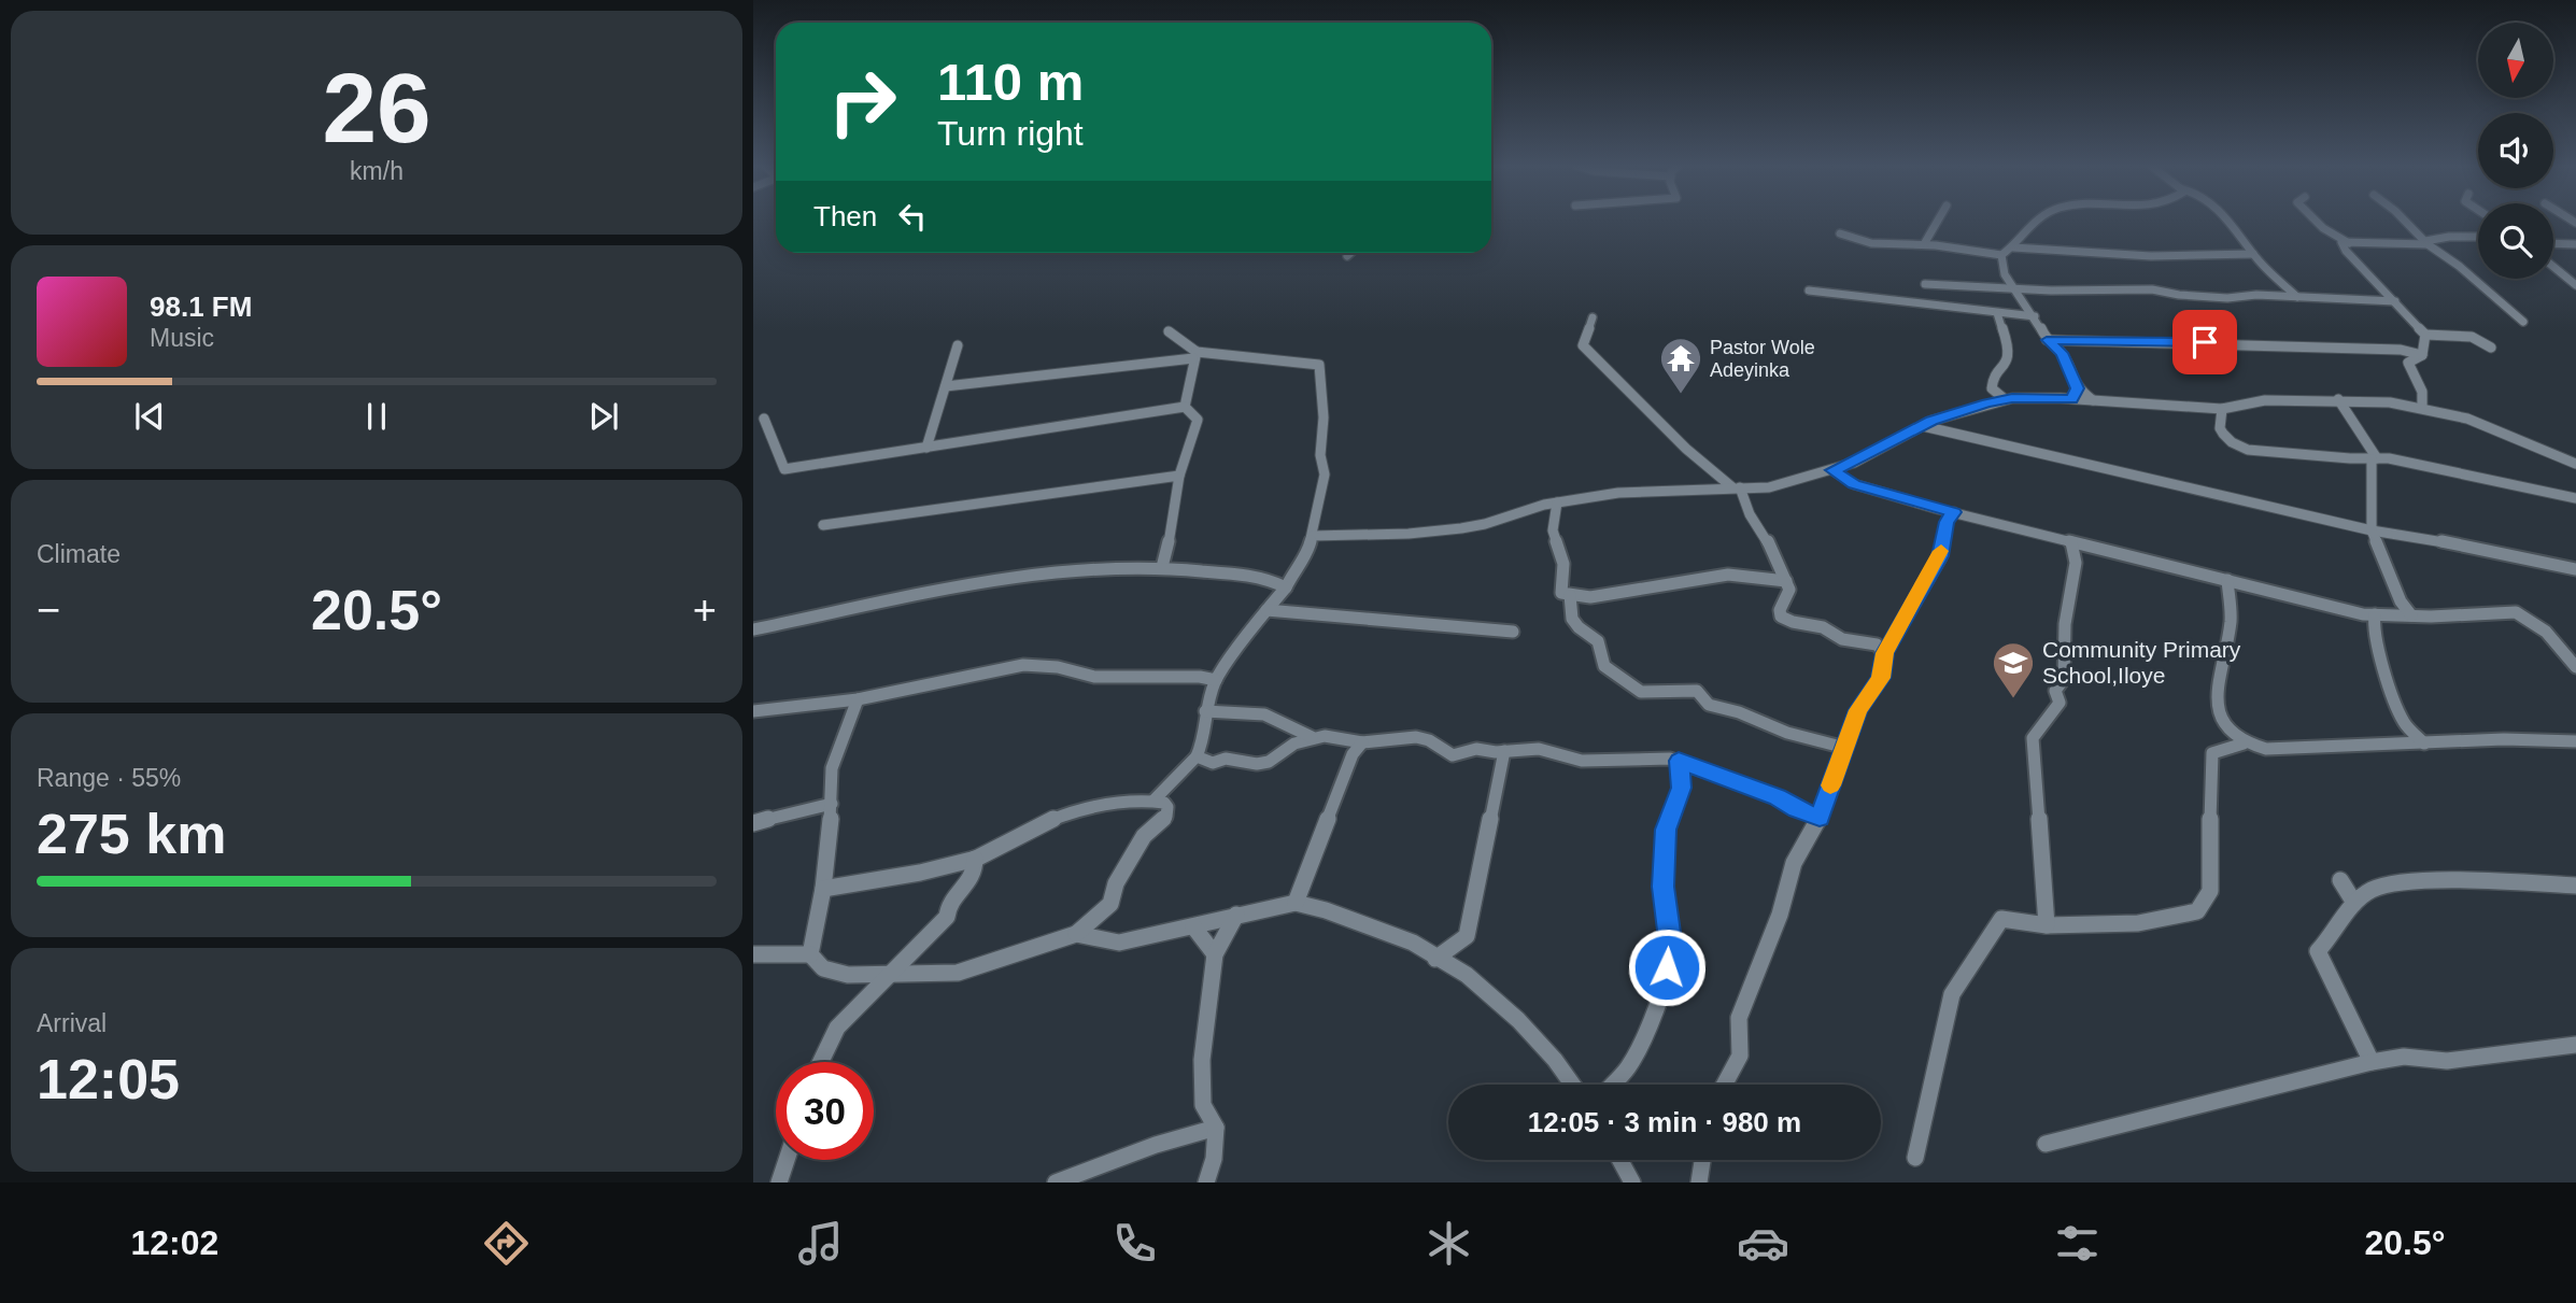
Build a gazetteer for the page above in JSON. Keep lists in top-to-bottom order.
{
  "places": {
    "temple": ["Pastor Wole Adeyinka"],
    "school or university": ["Community Primary School,Iloye"]
  },
  "north": "bottom",
  "page": {
    "tile": [
      ["26", "km/h"],
      "Climate",
      ["Range · 55%", "275 km"],
      ["Arrival", "12:05"]
    ],
    "turn": ["110 m", "Turn right"],
    "then": "Then",
    "song": ["98.1 FM", "Music"],
    "heat": ["−", "20.5°", "+"],
    "limit": "30",
    "trip": "12:05 · 3 min · 980 m",
    "tabs": ["12:02", "20.5°"]
  }
}
